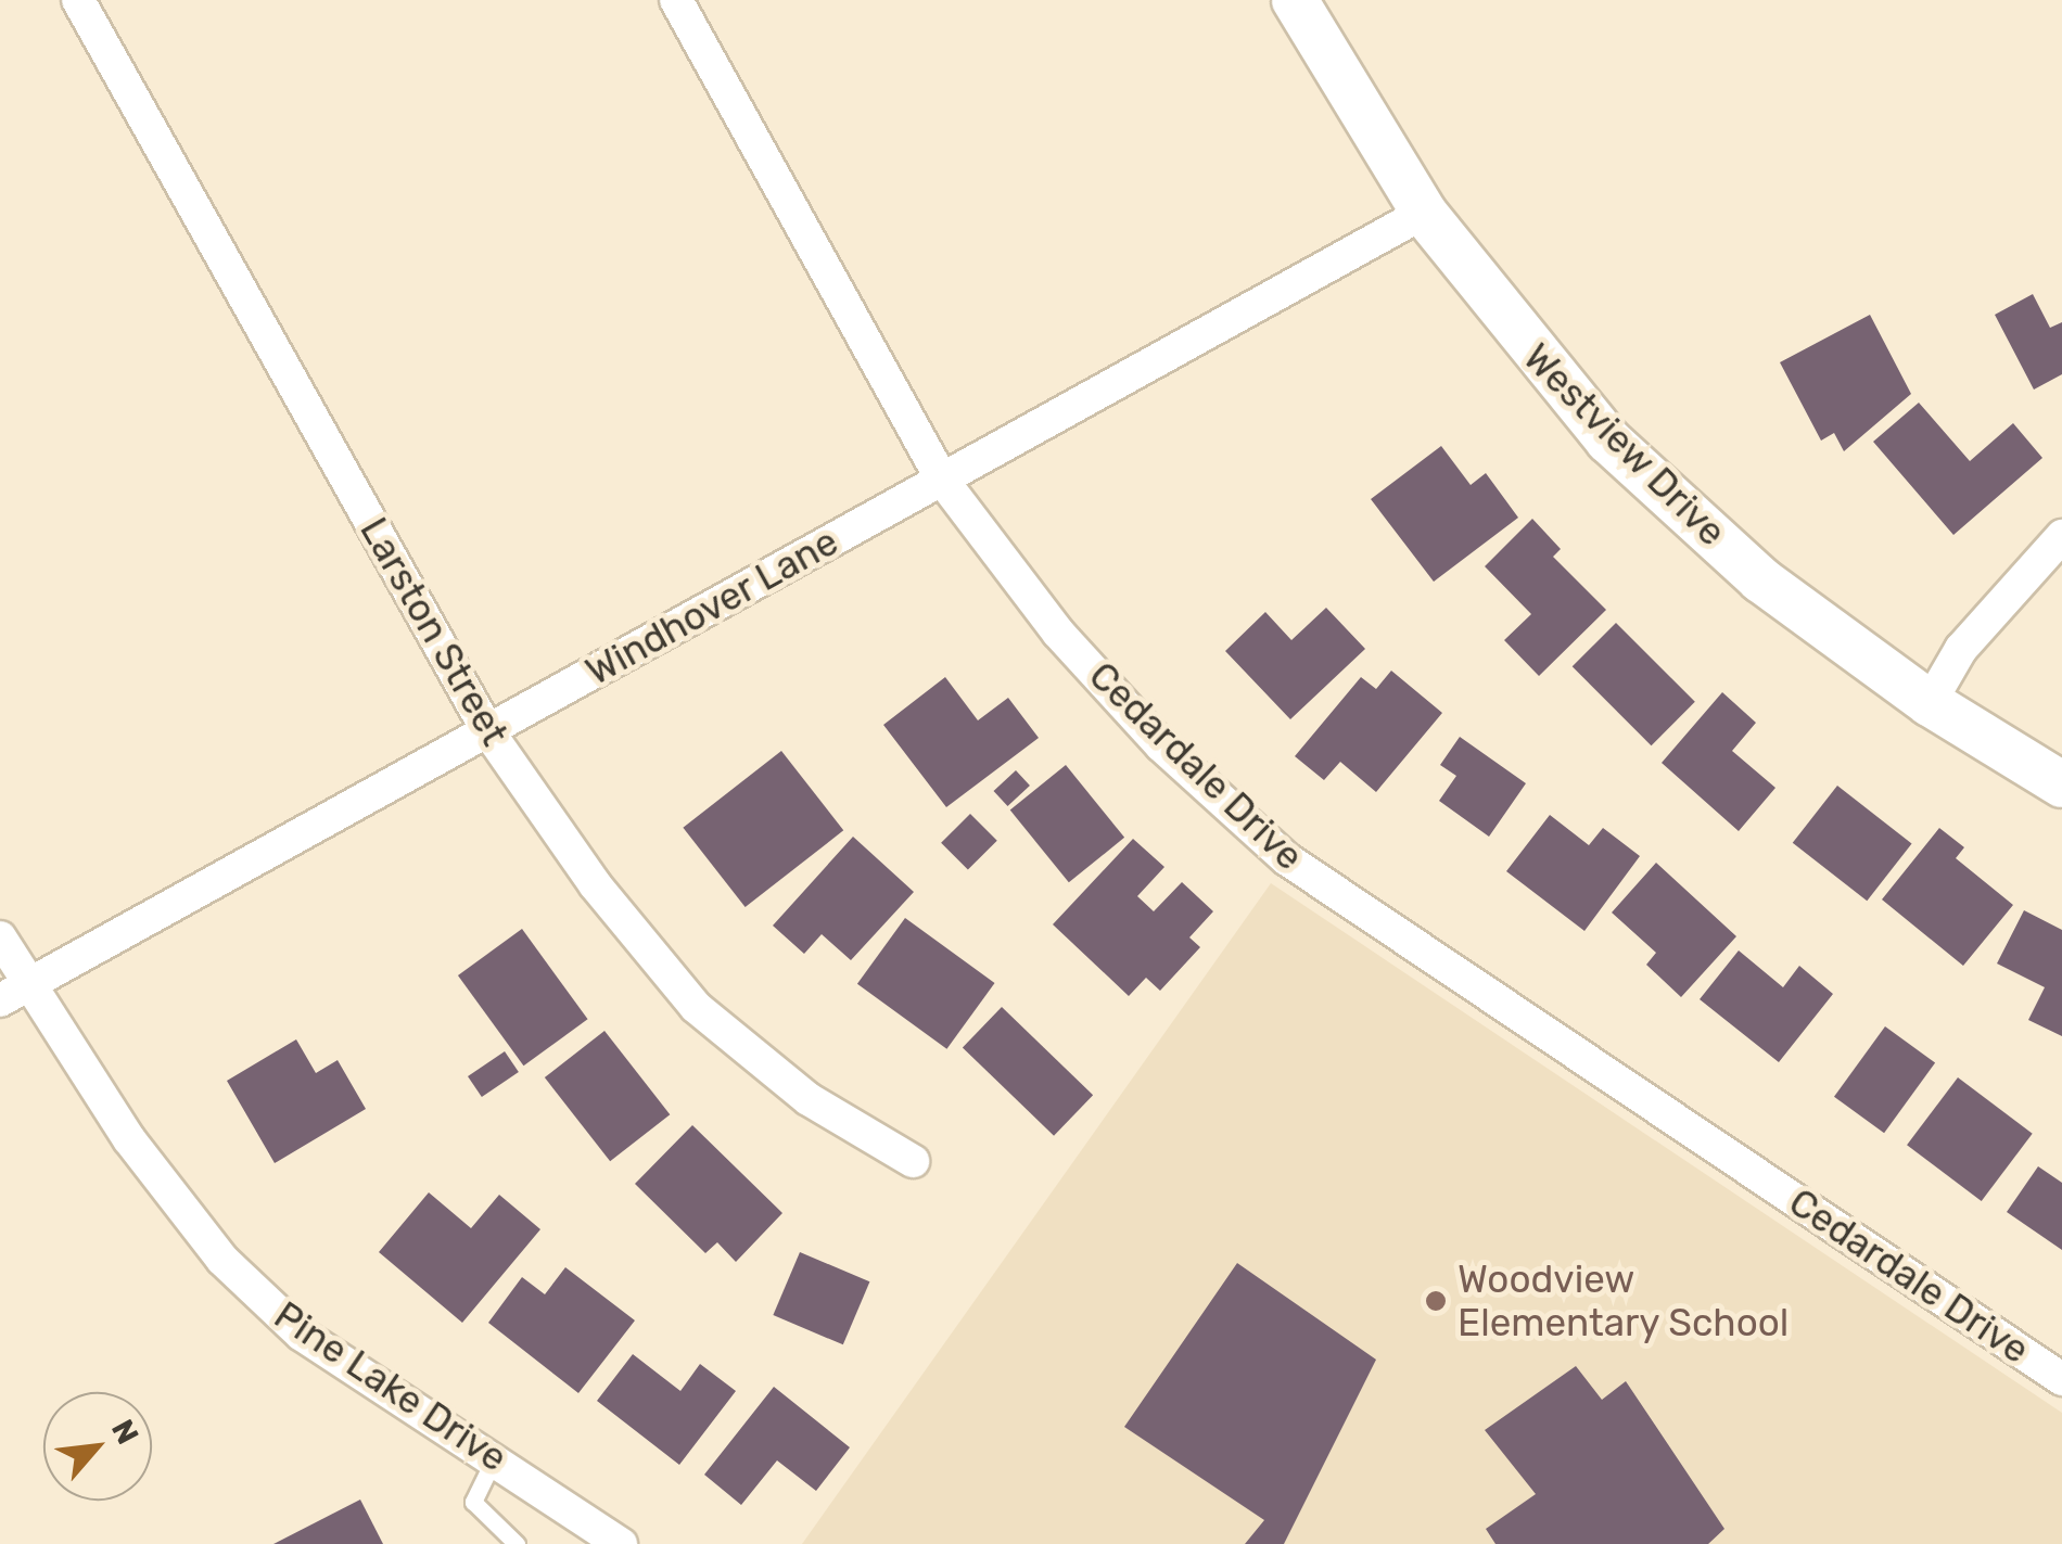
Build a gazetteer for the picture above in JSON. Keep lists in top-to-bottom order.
{
  "streets": {
    "main road": ["Westview Drive"],
    "street": [
      "Windhover Lane",
      "Larston Street",
      "Cedardale Drive",
      "Pine Lake Drive"
    ]
  },
  "crossings": [
    ["Westview Drive", "Windhover Lane"],
    ["Windhover Lane", "Larston Street"],
    ["Windhover Lane", "Cedardale Drive"],
    ["Windhover Lane", "Pine Lake Drive"]
  ],
  "places": ["Woodview Elementary School"],
  "north": "top right"
}
